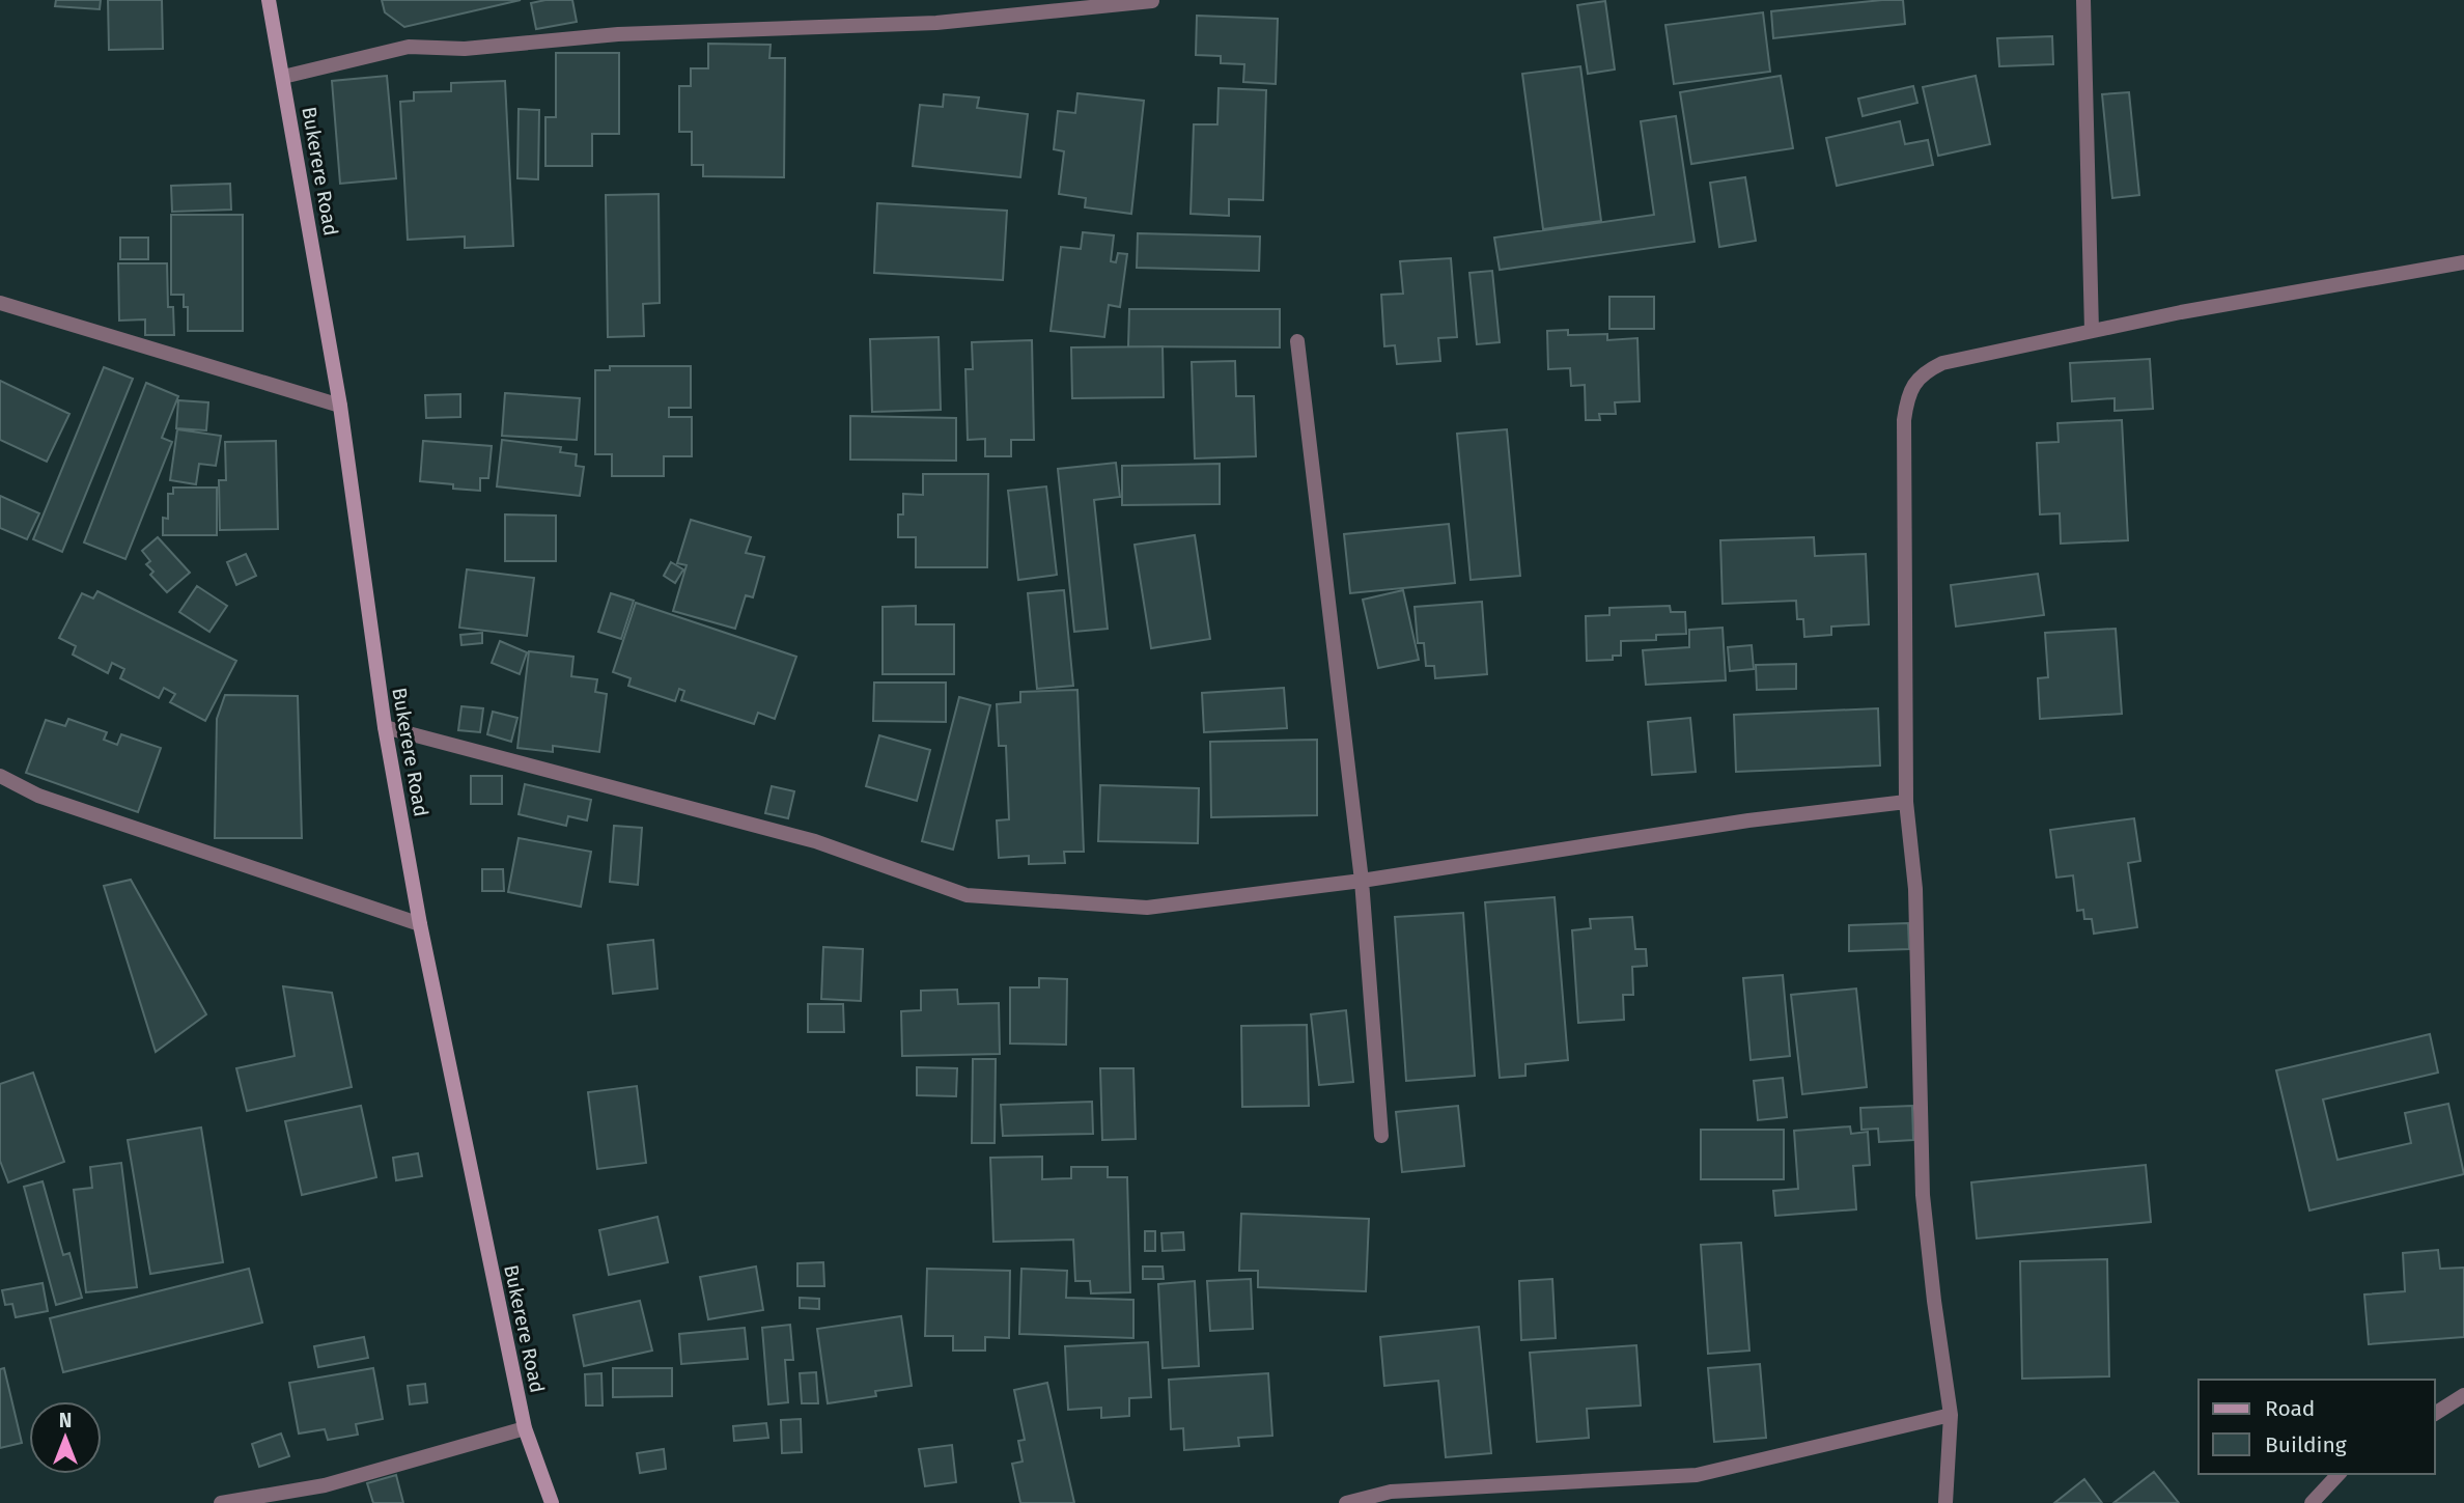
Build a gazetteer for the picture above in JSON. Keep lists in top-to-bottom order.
{
  "streets": {
    "main road": ["Bukerere Road"]
  },
  "legend": ["Road", "Building"],
  "north": "top"
}
